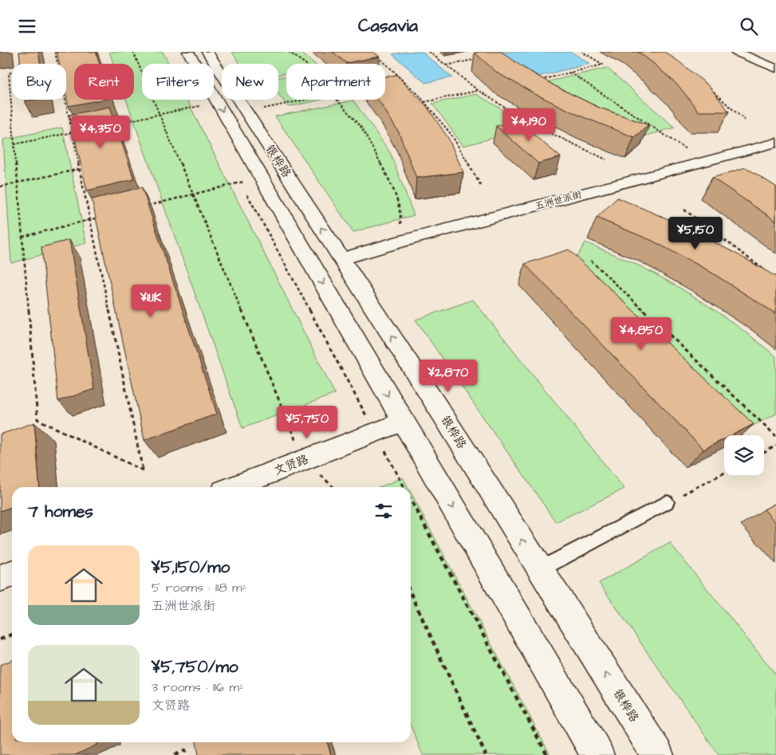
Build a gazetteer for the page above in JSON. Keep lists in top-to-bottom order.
{
  "streets": {
    "main road": ["银桦路", "五洲世派街", "文贤路"]
  },
  "crossings": [
    ["银桦路", "五洲世派街"],
    ["银桦路", "文贤路"]
  ],
  "page": {
    "header": "Casavia",
    "chip": [
      "Buy",
      "Rent",
      "Filters",
      "New",
      "Apartment"
    ],
    "price": [
      "¥4,190",
      "¥4,350",
      "¥5,150",
      "¥11.1K",
      "¥4,850",
      "¥2,870",
      "¥5,750"
    ],
    "heading": "7 homes",
    "list": [
      {
        "name": "¥5,150/mo",
        "note": "5 rooms · 118 m² · 五洲世派街"
      },
      {
        "name": "¥5,750/mo",
        "note": "3 rooms · 116 m² · 文贤路"
      }
    ]
  }
}
